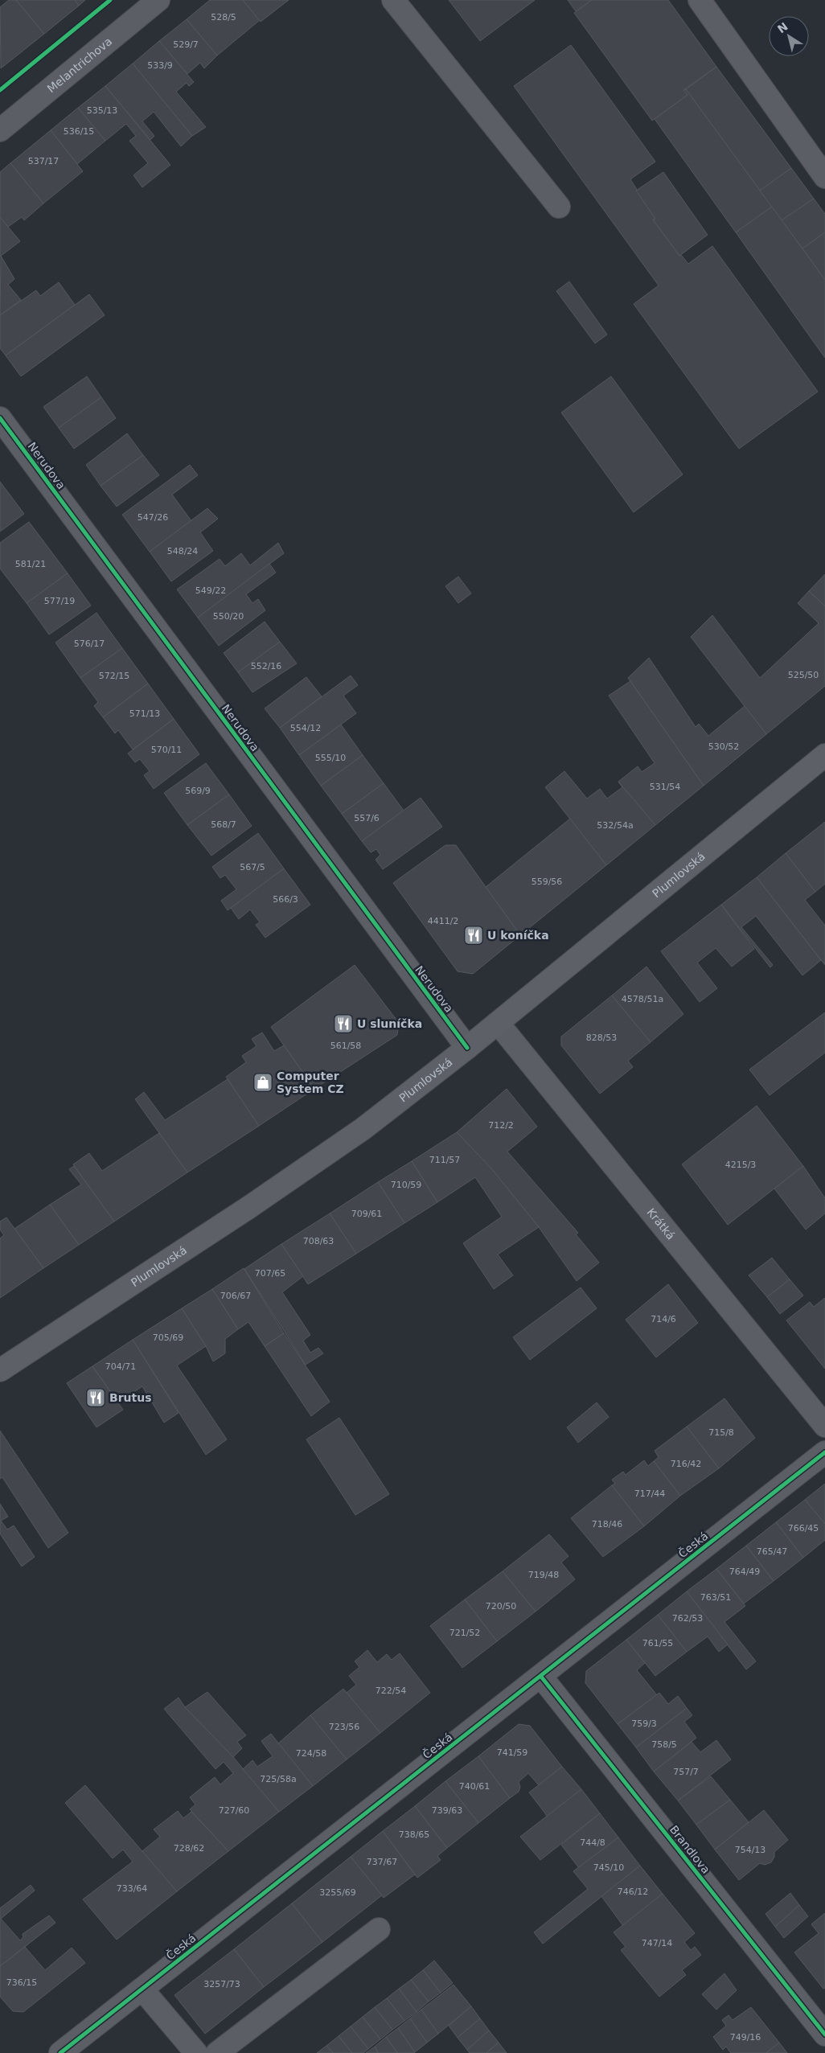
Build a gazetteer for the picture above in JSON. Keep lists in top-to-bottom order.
{
  "streets": {
    "main road": ["Plumlovská"],
    "street": [
      "Melantrichova",
      "Nerudova",
      "Krátká",
      "Česká",
      "Brandlova"
    ]
  },
  "crossings": [
    ["Nerudova", "Plumlovská"],
    ["Plumlovská", "Krátká"],
    ["Česká", "Brandlova"]
  ],
  "places": {
    "restaurant": ["U koníčka", "U sluníčka", "Brutus"],
    "shop": ["Computer System CZ"]
  },
  "house_numbers": [
    "528/5",
    "529/7",
    "533/9",
    "535/13",
    "536/15",
    "537/17",
    "547/26",
    "548/24",
    "581/21",
    "549/22",
    "577/19",
    "550/20",
    "576/17",
    "552/16",
    "525/50",
    "572/15",
    "571/13",
    "554/12",
    "530/52",
    "570/11",
    "555/10",
    "531/54",
    "569/9",
    "557/6",
    "568/7",
    "532/54a",
    "567/5",
    "559/56",
    "566/3",
    "4411/2",
    "4578/51a",
    "828/53",
    "561/58",
    "712/2",
    "711/57",
    "4215/3",
    "710/59",
    "709/61",
    "708/63",
    "707/65",
    "706/67",
    "714/6",
    "705/69",
    "704/71",
    "715/8",
    "716/42",
    "717/44",
    "718/46",
    "766/45",
    "765/47",
    "764/49",
    "719/48",
    "763/51",
    "720/50",
    "762/53",
    "721/52",
    "761/55",
    "722/54",
    "759/3",
    "723/56",
    "758/5",
    "741/59",
    "724/58",
    "757/7",
    "725/58a",
    "740/61",
    "727/60",
    "739/63",
    "738/65",
    "744/8",
    "728/62",
    "754/13",
    "737/67",
    "745/10",
    "733/64",
    "746/12",
    "3255/69",
    "747/14",
    "736/15",
    "3257/73",
    "749/16"
  ],
  "north": "top left"
}
